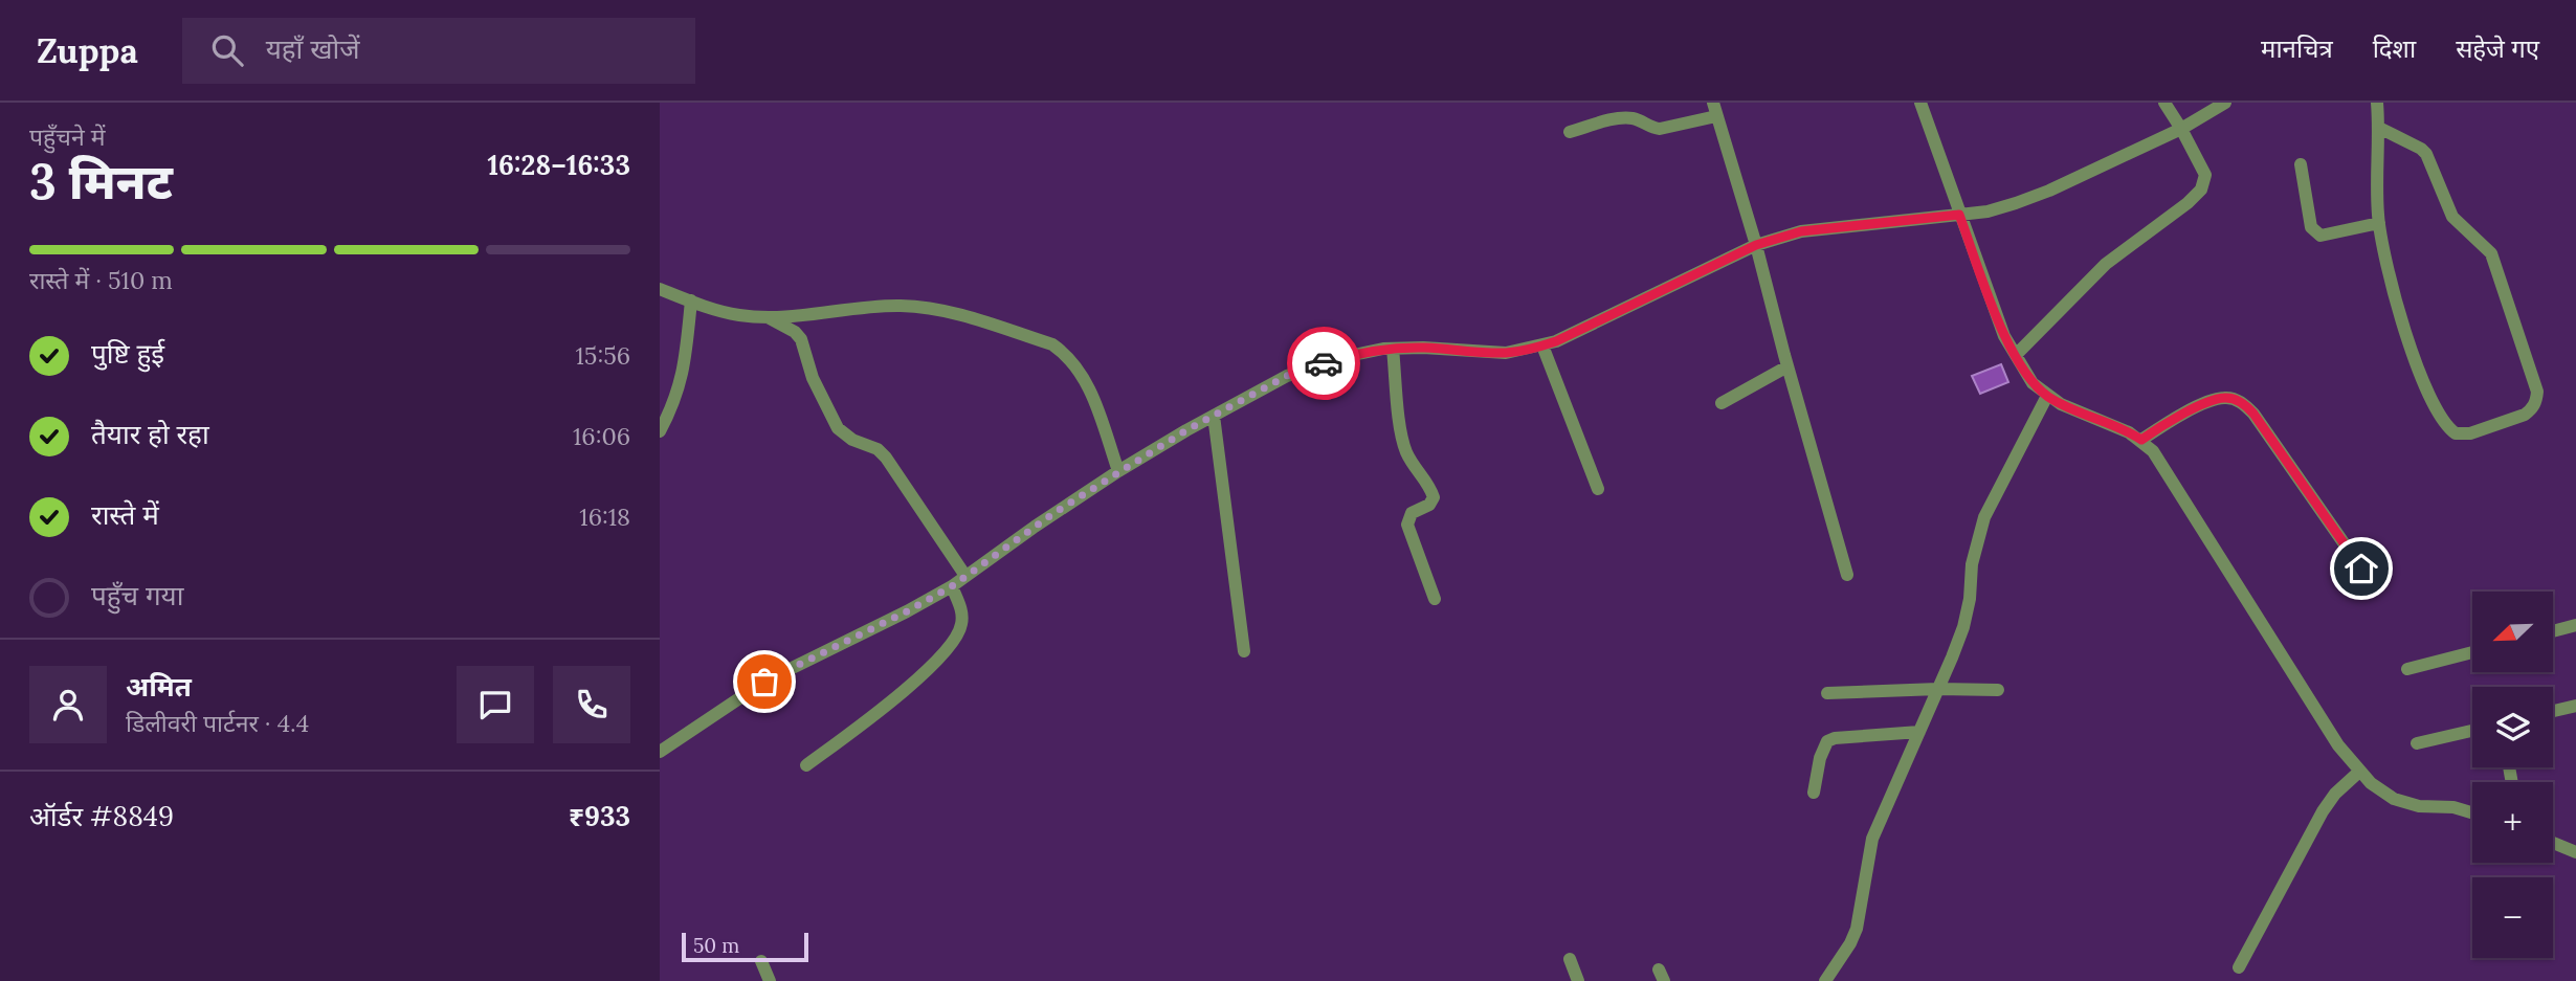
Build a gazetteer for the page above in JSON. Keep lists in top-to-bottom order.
{
  "scale_bar": "50 m",
  "north": "bottom left",
  "page": {
    "header": "Zuppa",
    "search": "यहाँ खोजें",
    "nav": ["मानचित्र", "दिशा", "सहेजे गए"],
    "heading": ["3 मिनट", "पहुँचने में", "16:28–16:33"],
    "panel": [
      "अमित",
      "डिलीवरी पार्टनर · 4.4",
      "ऑर्डर #8849",
      "₹933"
    ],
    "bar": "रास्ते में · 510 m",
    "list": [
      ["पुष्टि हुई", "15:56"],
      ["तैयार हो रहा", "16:06"],
      ["रास्ते में", "16:18"],
      "पहुँच गया"
    ],
    "map_buttons": ["+", "−"],
    "scale": "50 m"
  }
}
